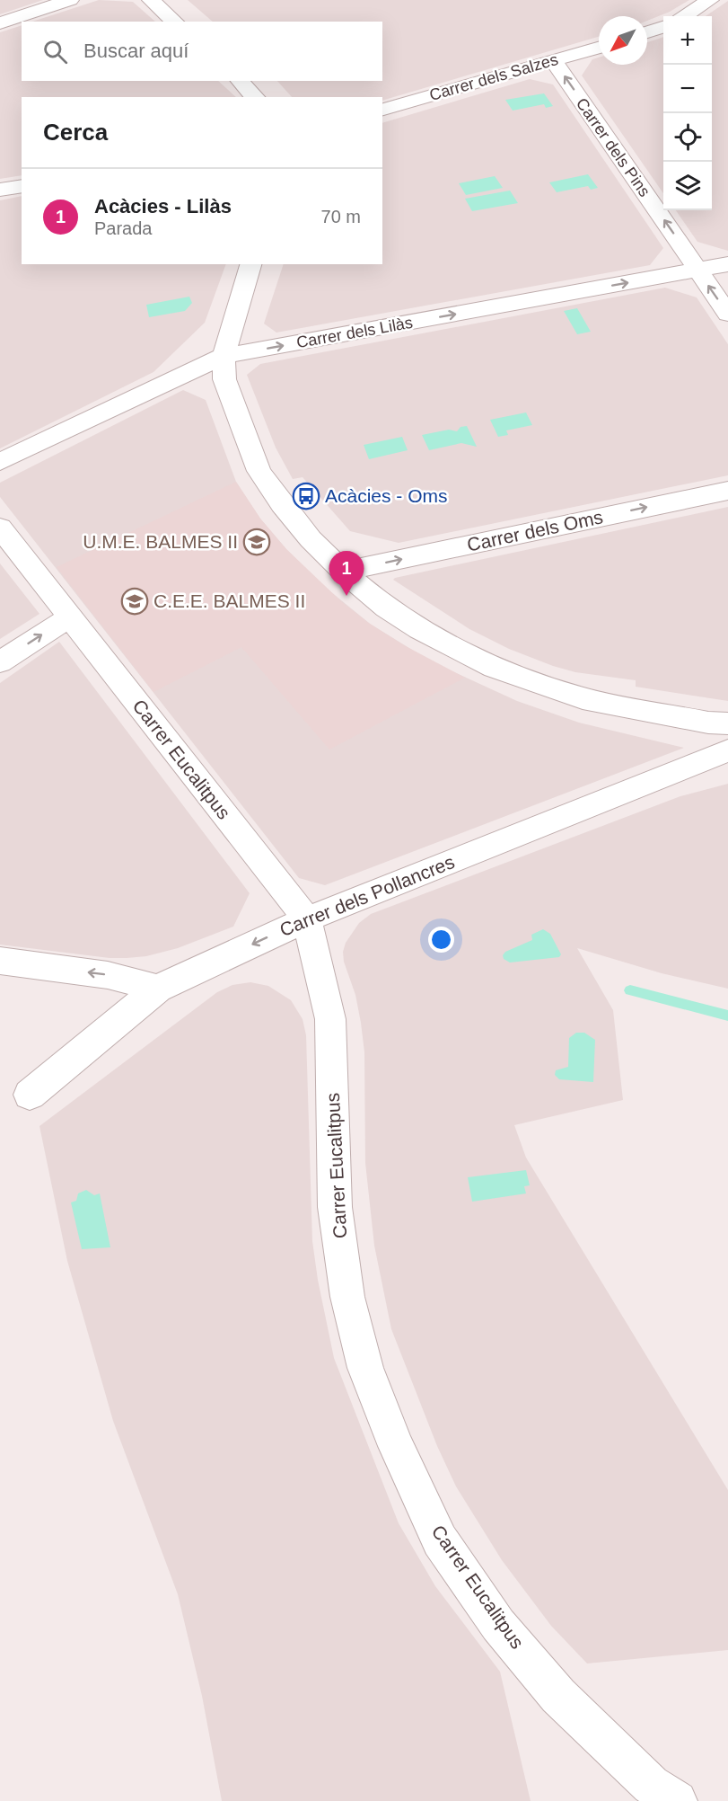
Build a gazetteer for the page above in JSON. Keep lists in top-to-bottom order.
{
  "streets": {
    "street": [
      "Carrer dels Salzes",
      "Carrer dels Pins",
      "Carrer dels Lilàs",
      "Carrer dels Oms",
      "Carrer Eucalitpus",
      "Carrer dels Pollancres"
    ]
  },
  "crossings": [
    ["Carrer dels Salzes", "Carrer dels Pins"],
    ["Carrer dels Pins", "Carrer dels Lilàs"],
    ["Carrer Eucalitpus", "Carrer dels Pollancres"]
  ],
  "one_way": ["Carrer dels Pins", "Carrer dels Lilàs", "Carrer dels Oms"],
  "places": {
    "bus stop": ["Acàcies - Oms"],
    "school or university": ["U.M.E. BALMES II", "C.E.E. BALMES II"]
  },
  "north": "bottom left",
  "page": {
    "map_buttons": ["+", "−"],
    "search": "Buscar aquí",
    "heading": "Cerca",
    "list": [
      {
        "mark": "1",
        "name": "Acàcies - Lilàs",
        "note": "Parada",
        "value": "70 m"
      }
    ],
    "pins": "1"
  }
}
